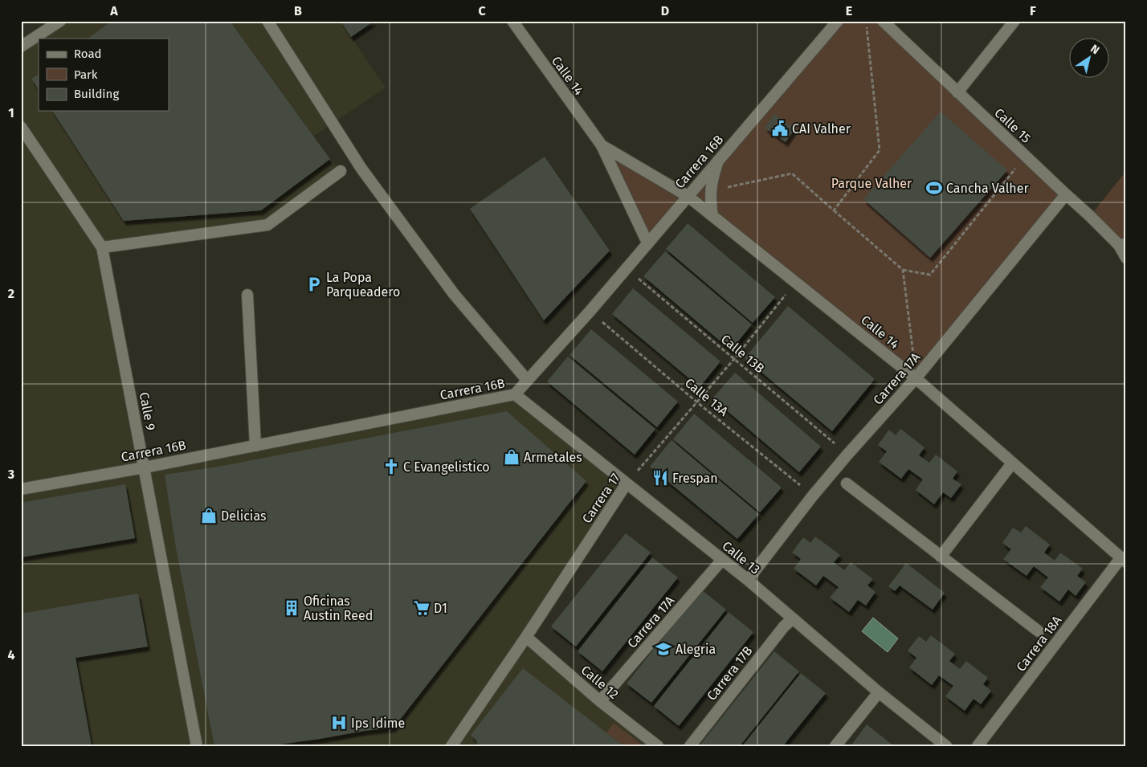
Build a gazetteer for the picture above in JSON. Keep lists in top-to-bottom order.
{
  "streets": {
    "street": [
      "Calle 14",
      "Calle 15",
      "Carrera 16B",
      "Carrera 17A",
      "Calle 9",
      "Carrera 17",
      "Calle 13",
      "Carrera 18A",
      "Carrera 17B",
      "Calle 12"
    ],
    "path": ["Calle 13B", "Calle 13A"]
  },
  "crossings": [
    ["Calle 14", "Carrera 16B"],
    ["Calle 14", "Carrera 17A"],
    ["Calle 14", "Carrera 17"],
    ["Calle 14", "Carrera 18A"],
    ["Calle 15", "Carrera 17A"],
    ["Carrera 16B", "Calle 13B"],
    ["Carrera 16B", "Calle 13A"],
    ["Carrera 16B", "Calle 9"],
    ["Carrera 16B", "Calle 13"],
    ["Calle 13B", "Carrera 17A"],
    ["Calle 13B", "Carrera 17"],
    ["Carrera 17A", "Calle 13A"],
    ["Carrera 17A", "Calle 13"],
    ["Carrera 17A", "Calle 12"],
    ["Calle 13A", "Carrera 17"],
    ["Carrera 17", "Calle 13"],
    ["Carrera 17", "Calle 12"],
    ["Calle 13", "Carrera 17B"]
  ],
  "parks": ["Parque Valher"],
  "places": {
    "public building": ["CAI Valher"],
    "sports": ["Cancha Valher"],
    "parking": ["La Popa Parqueadero"],
    "shop": ["Armetales", "Delicias"],
    "church": ["C Evangelistico"],
    "restaurant": ["Frespan"],
    "building": ["Oficinas Austin Reed"],
    "supermarket": ["D1"],
    "school or university": ["Alegria"],
    "hospital": ["Ips Idime"]
  },
  "legend": ["Road", "Park", "Building"],
  "north": "top right",
  "grid": {
    "columns": [
      "A",
      "B",
      "C",
      "D",
      "E",
      "F"
    ],
    "rows": [
      "1",
      "2",
      "3",
      "4"
    ]
  }
}
